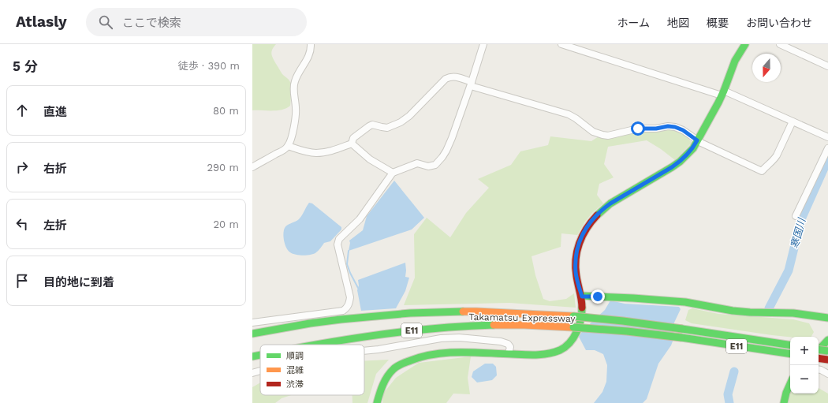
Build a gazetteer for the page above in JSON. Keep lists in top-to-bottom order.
{
  "streets": {
    "main road": ["Takamatsu Expressway", "E11"]
  },
  "water": ["寒国川"],
  "legend": ["順調", "混雑", "渋滞"],
  "north": "bottom",
  "page": {
    "header": "Atlasly",
    "search": "ここで検索",
    "nav": [
      "ホーム",
      "地図",
      "概要",
      "お問い合わせ"
    ],
    "heading": ["5 分", "徒歩 · 390 m"],
    "list": [
      ["直進", "80 m"],
      ["右折", "290 m"],
      ["左折", "20 m"],
      "目的地に到着"
    ],
    "map_buttons": ["+", "−"]
  }
}
